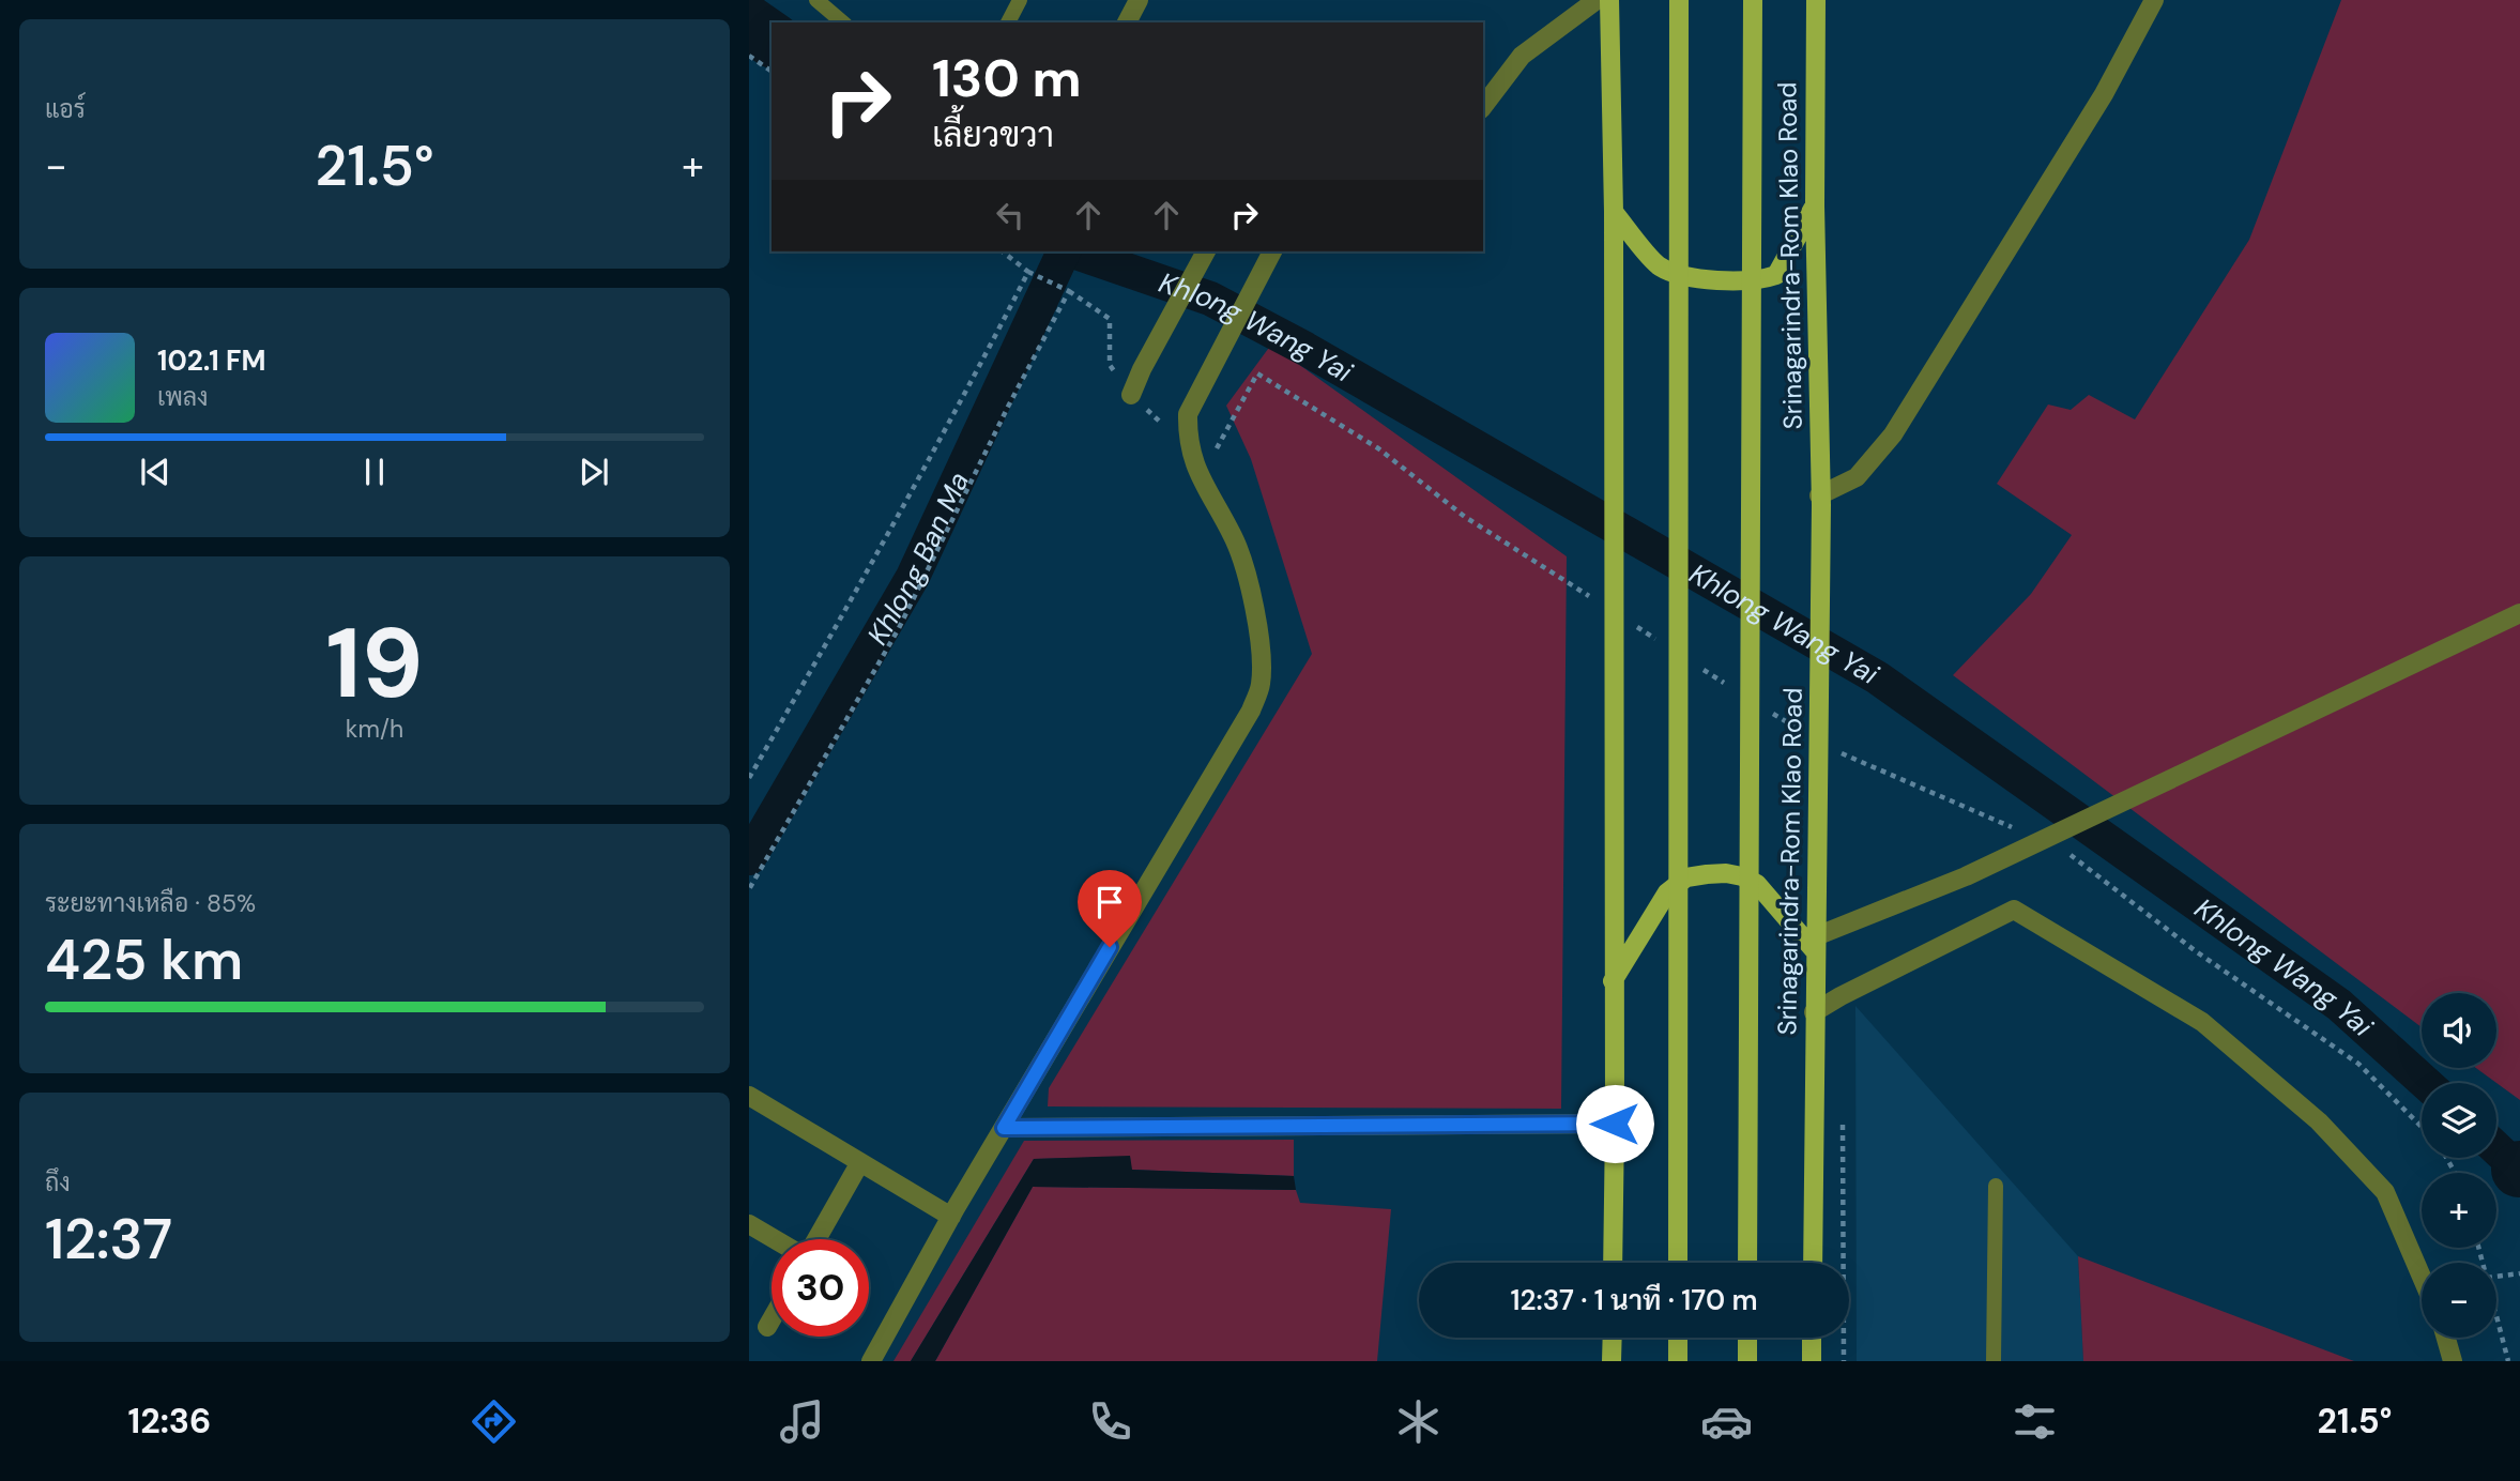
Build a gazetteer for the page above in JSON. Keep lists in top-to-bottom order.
{
  "streets": {
    "main road": ["Srinagarindra-Rom Klao Road"]
  },
  "water": ["Khlong Wang Yai", "Khlong Ban Ma"],
  "page": {
    "tile": [
      "แอร์",
      ["19", "km/h"],
      ["ระยะทางเหลือ · 85%", "425 km"],
      ["ถึง", "12:37"]
    ],
    "turn": ["130 m", "เลี้ยวขวา"],
    "heat": ["−", "21.5°", "+"],
    "song": ["102.1 FM", "เพลง"],
    "map_buttons": ["+", "−"],
    "limit": "30",
    "trip": "12:37 · 1 นาที · 170 m",
    "tabs": ["12:36", "21.5°"]
  }
}
